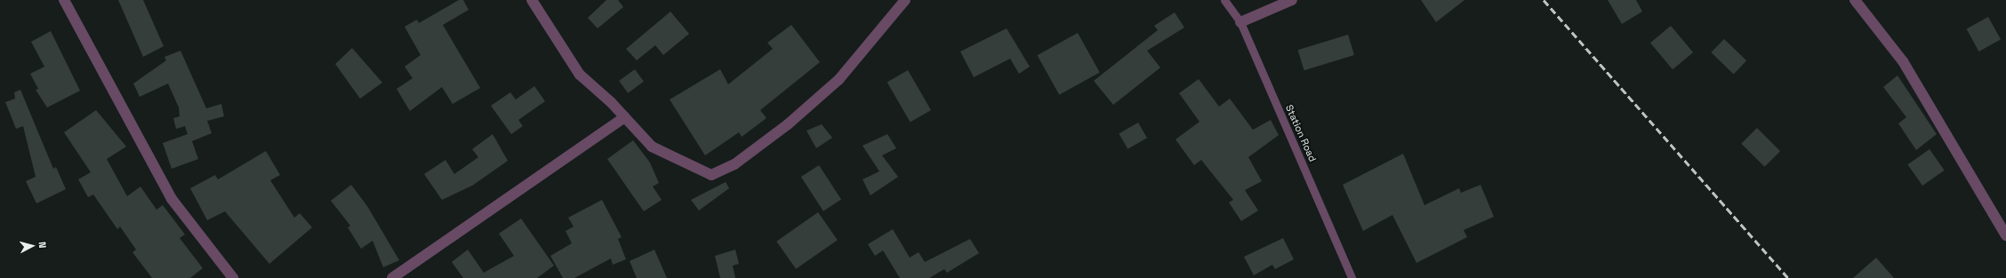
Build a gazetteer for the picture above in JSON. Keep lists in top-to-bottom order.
{
  "streets": {
    "lane": ["Station Road"]
  },
  "north": "right"
}
